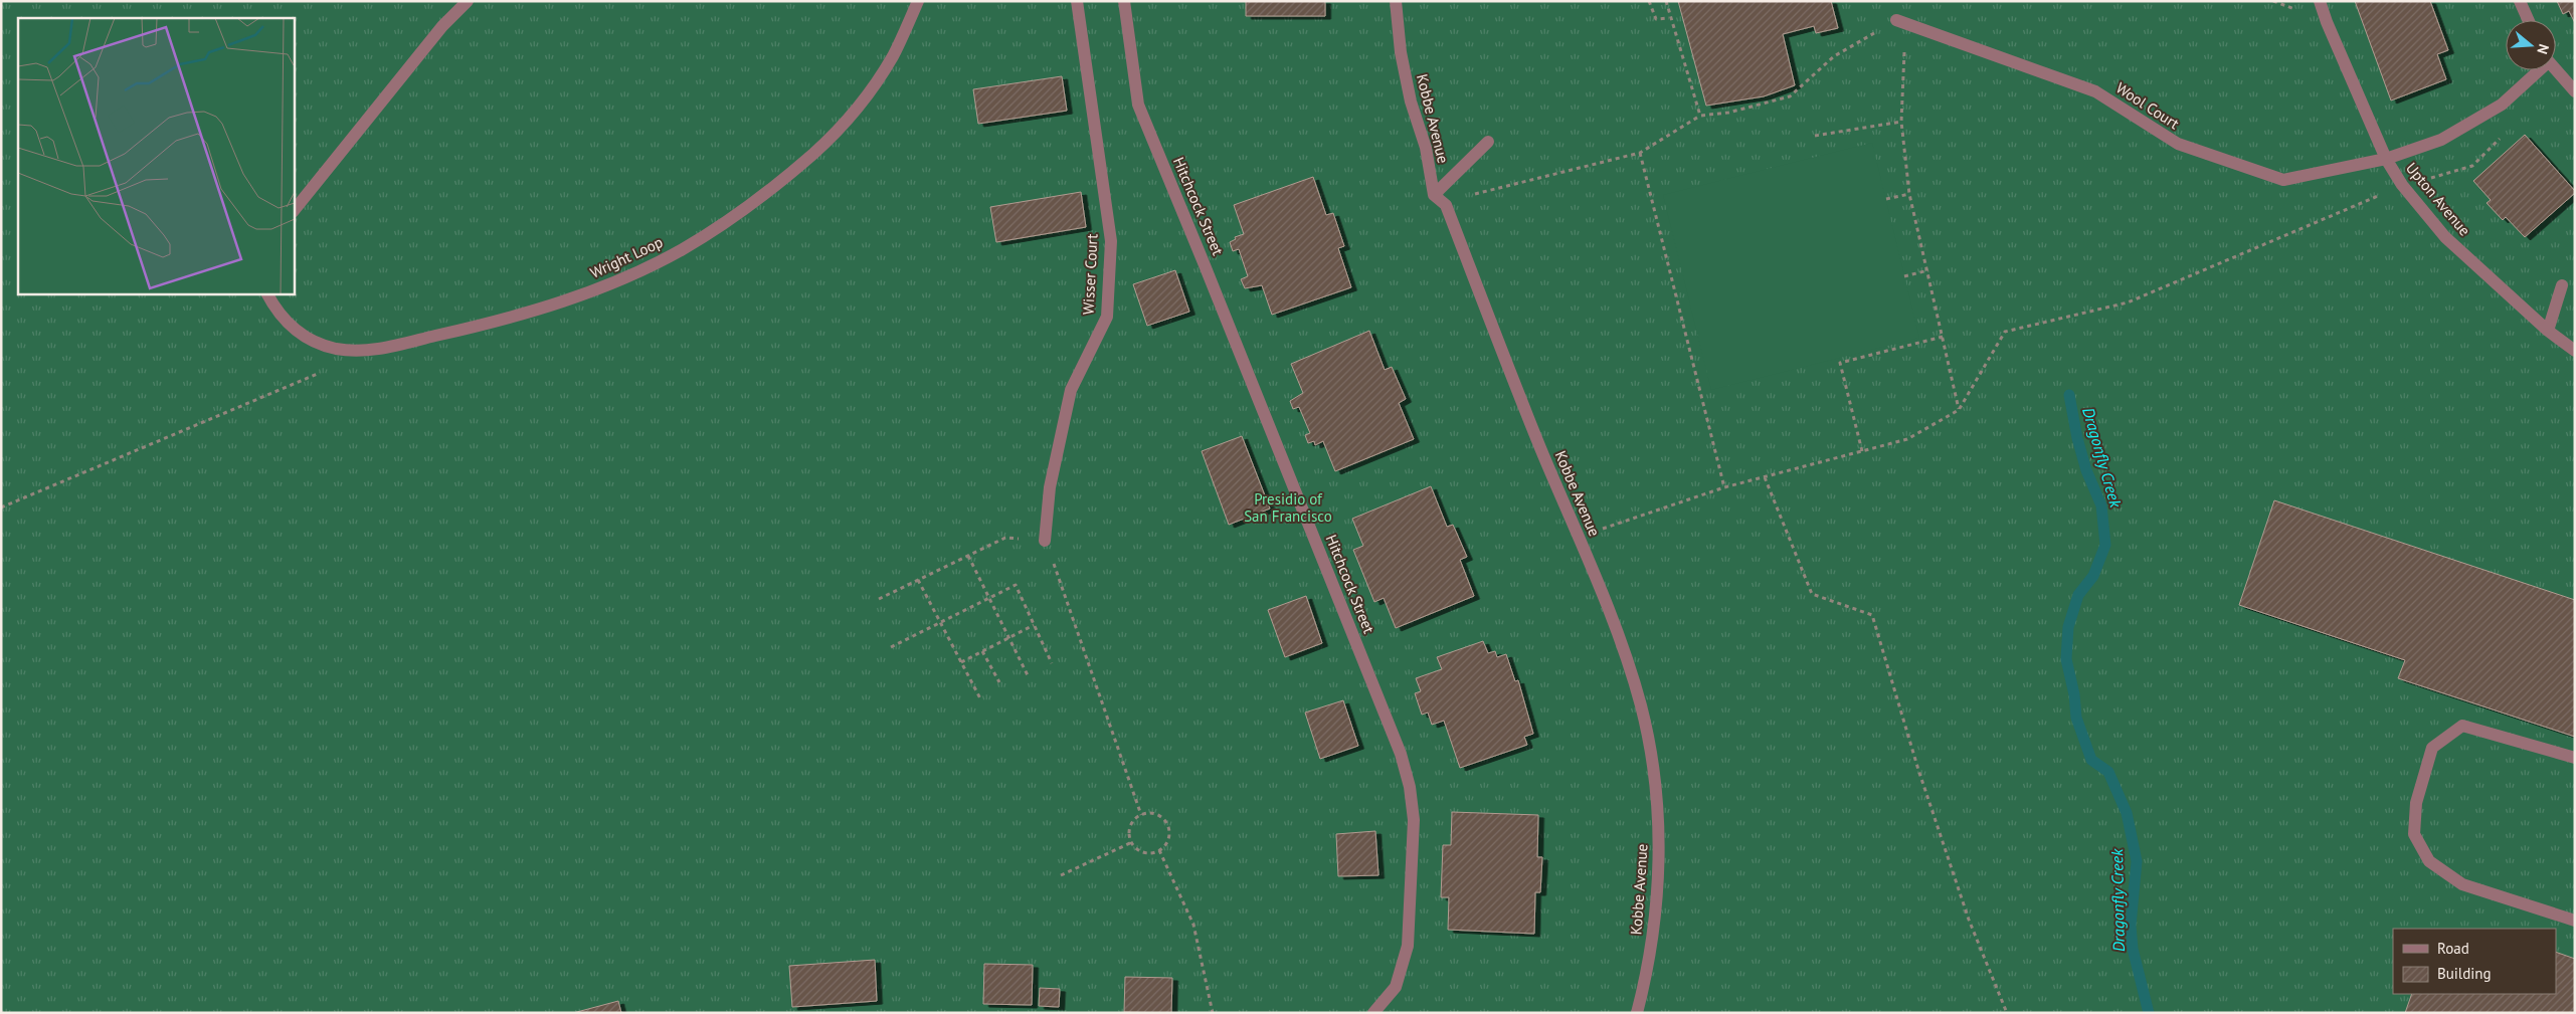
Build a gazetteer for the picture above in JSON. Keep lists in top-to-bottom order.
{
  "streets": {
    "street": [
      "Wool Court",
      "Kobbe Avenue",
      "Upton Avenue",
      "Hitchcock Street",
      "Wright Loop",
      "Wisser Court"
    ]
  },
  "crossings": [
    ["Wool Court", "Upton Avenue"]
  ],
  "water": ["Dragonfly Creek"],
  "parks": ["Presidio of San Francisco"],
  "legend": ["Road", "Building"],
  "north": "right"
}
